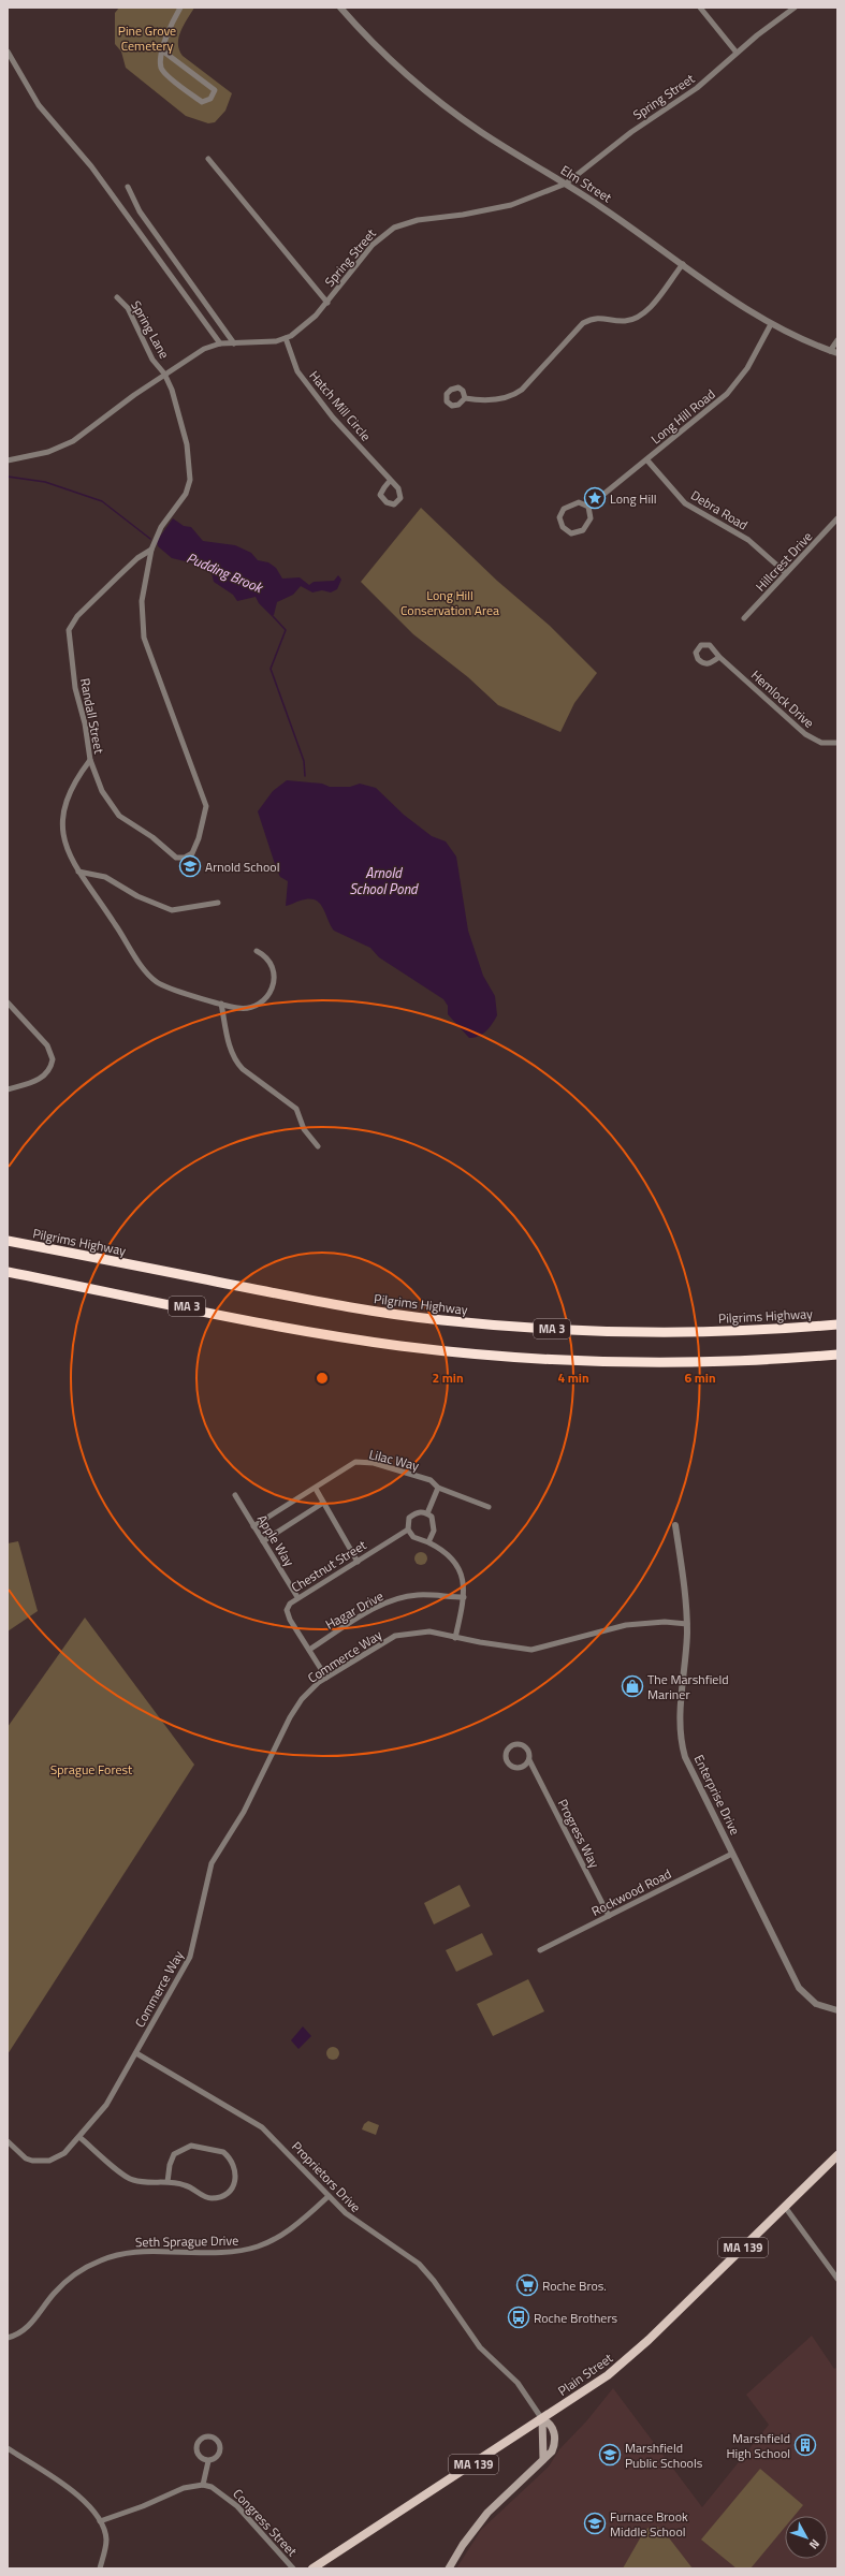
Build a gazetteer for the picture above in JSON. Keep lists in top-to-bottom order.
{
  "streets": {
    "highway": ["Pilgrims Highway", "MA 3"],
    "main road": ["MA 139", "Plain Street"],
    "street": [
      "Spring Street",
      "Elm Street",
      "Spring Lane",
      "Hatch Mill Circle",
      "Long Hill Road",
      "Debra Road",
      "Hillcrest Drive",
      "Hemlock Drive",
      "Randall Street",
      "Lilac Way",
      "Apple Way",
      "Chestnut Street",
      "Hagar Drive",
      "Commerce Way",
      "Enterprise Drive",
      "Progress Way",
      "Rockwood Road",
      "Proprietors Drive",
      "Seth Sprague Drive",
      "Congress Street"
    ]
  },
  "crossings": [
    ["Spring Street", "Elm Street"],
    ["Spring Street", "Spring Lane"],
    ["Spring Street", "Hatch Mill Circle"],
    ["Elm Street", "Long Hill Road"],
    ["Long Hill Road", "Debra Road"],
    ["Debra Road", "Hillcrest Drive"],
    ["Lilac Way", "Apple Way"],
    ["Apple Way", "Chestnut Street"],
    ["Chestnut Street", "Hagar Drive"],
    ["Chestnut Street", "Commerce Way"],
    ["Commerce Way", "Enterprise Drive"],
    ["Commerce Way", "Proprietors Drive"],
    ["Enterprise Drive", "Rockwood Road"],
    ["Progress Way", "Rockwood Road"],
    ["Proprietors Drive", "Seth Sprague Drive"],
    ["Proprietors Drive", "Plain Street"]
  ],
  "water": ["Pudding Brook", "Arnold School Pond"],
  "parks": ["Pine Grove Cemetery", "Long Hill Conservation Area", "Sprague Forest"],
  "places": {
    "place": ["Long Hill"],
    "school or university": ["Arnold School", "Marshfield Public Schools", "Furnace Brook Middle School"],
    "shop": ["The Marshfield Mariner"],
    "supermarket": ["Roche Bros."],
    "bus stop": ["Roche Brothers"],
    "building": ["Marshfield High School"]
  },
  "north": "bottom right",
  "rings": ["2 min", "4 min", "6 min"]
}
